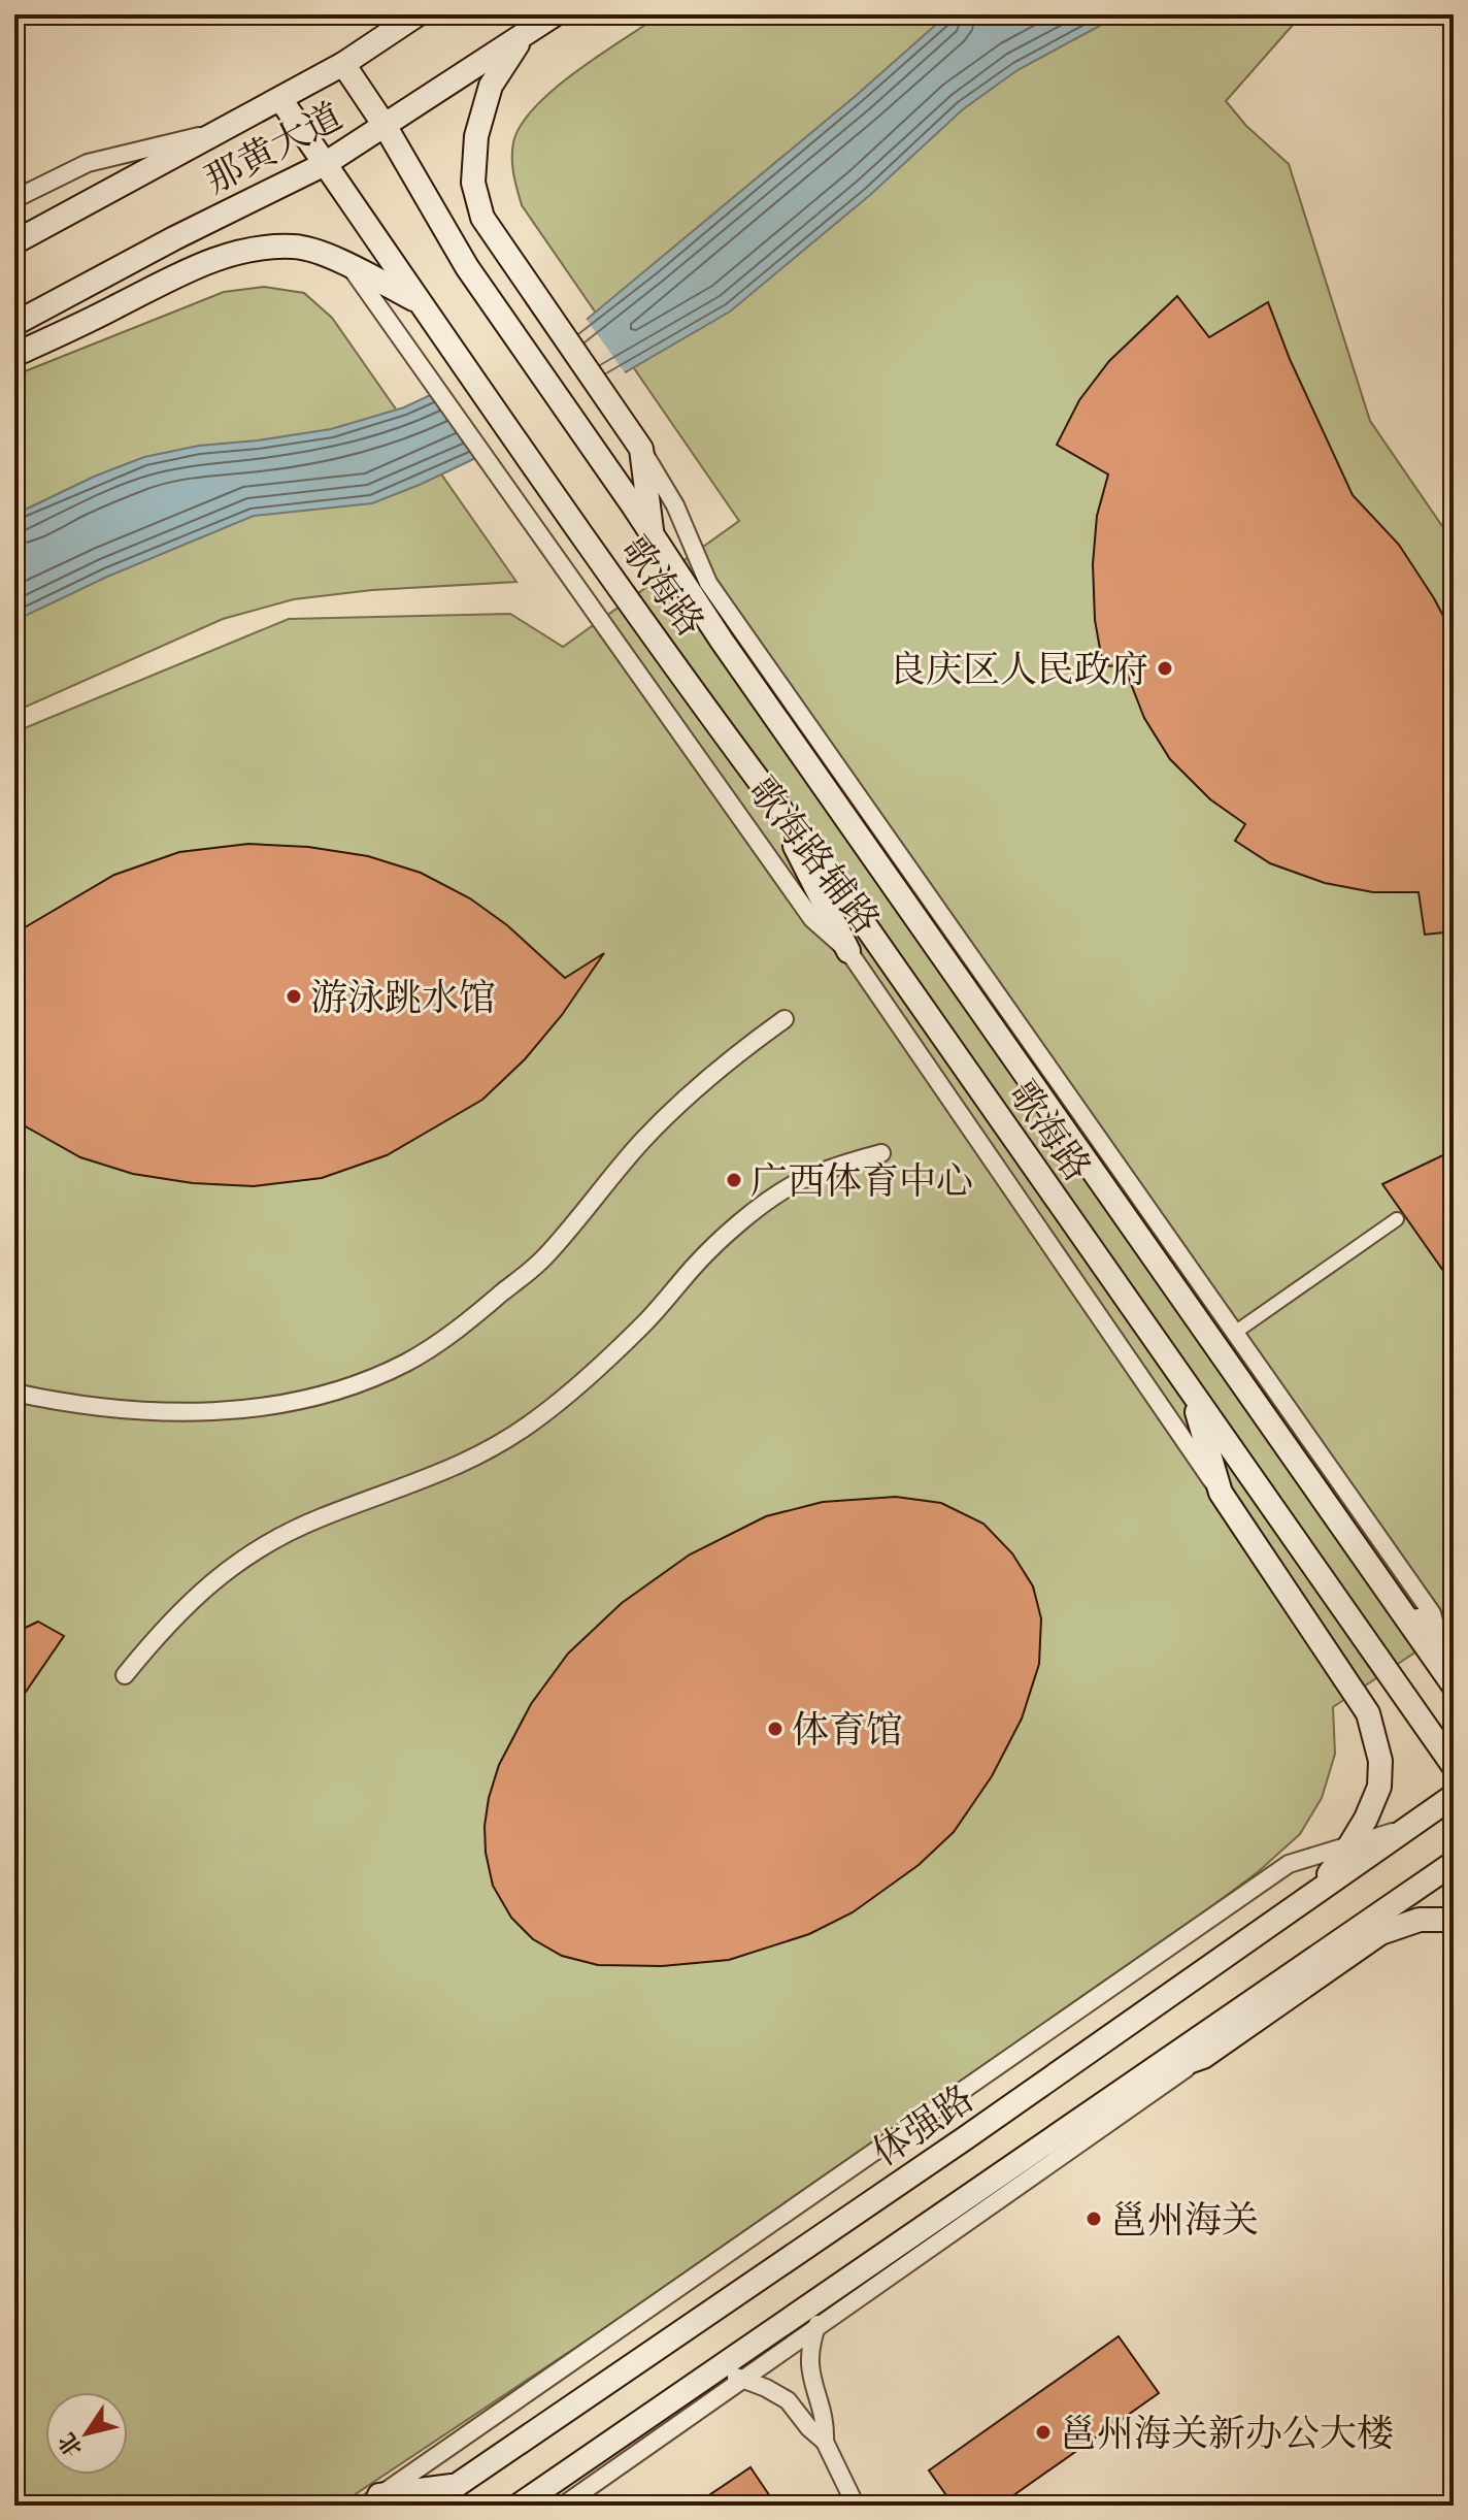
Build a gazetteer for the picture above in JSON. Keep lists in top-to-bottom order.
{
  "streets": {
    "main road": ["那黄大道", "歌海路", "体强路"],
    "street": ["歌海路辅路"]
  },
  "crossings": [
    ["那黄大道", "歌海路"]
  ],
  "places": [
    "良庆区人民政府",
    "游泳跳水馆",
    "广西体育中心",
    "体育馆",
    "邕州海关",
    "邕州海关新办公大楼"
  ],
  "north": "bottom left"
}
